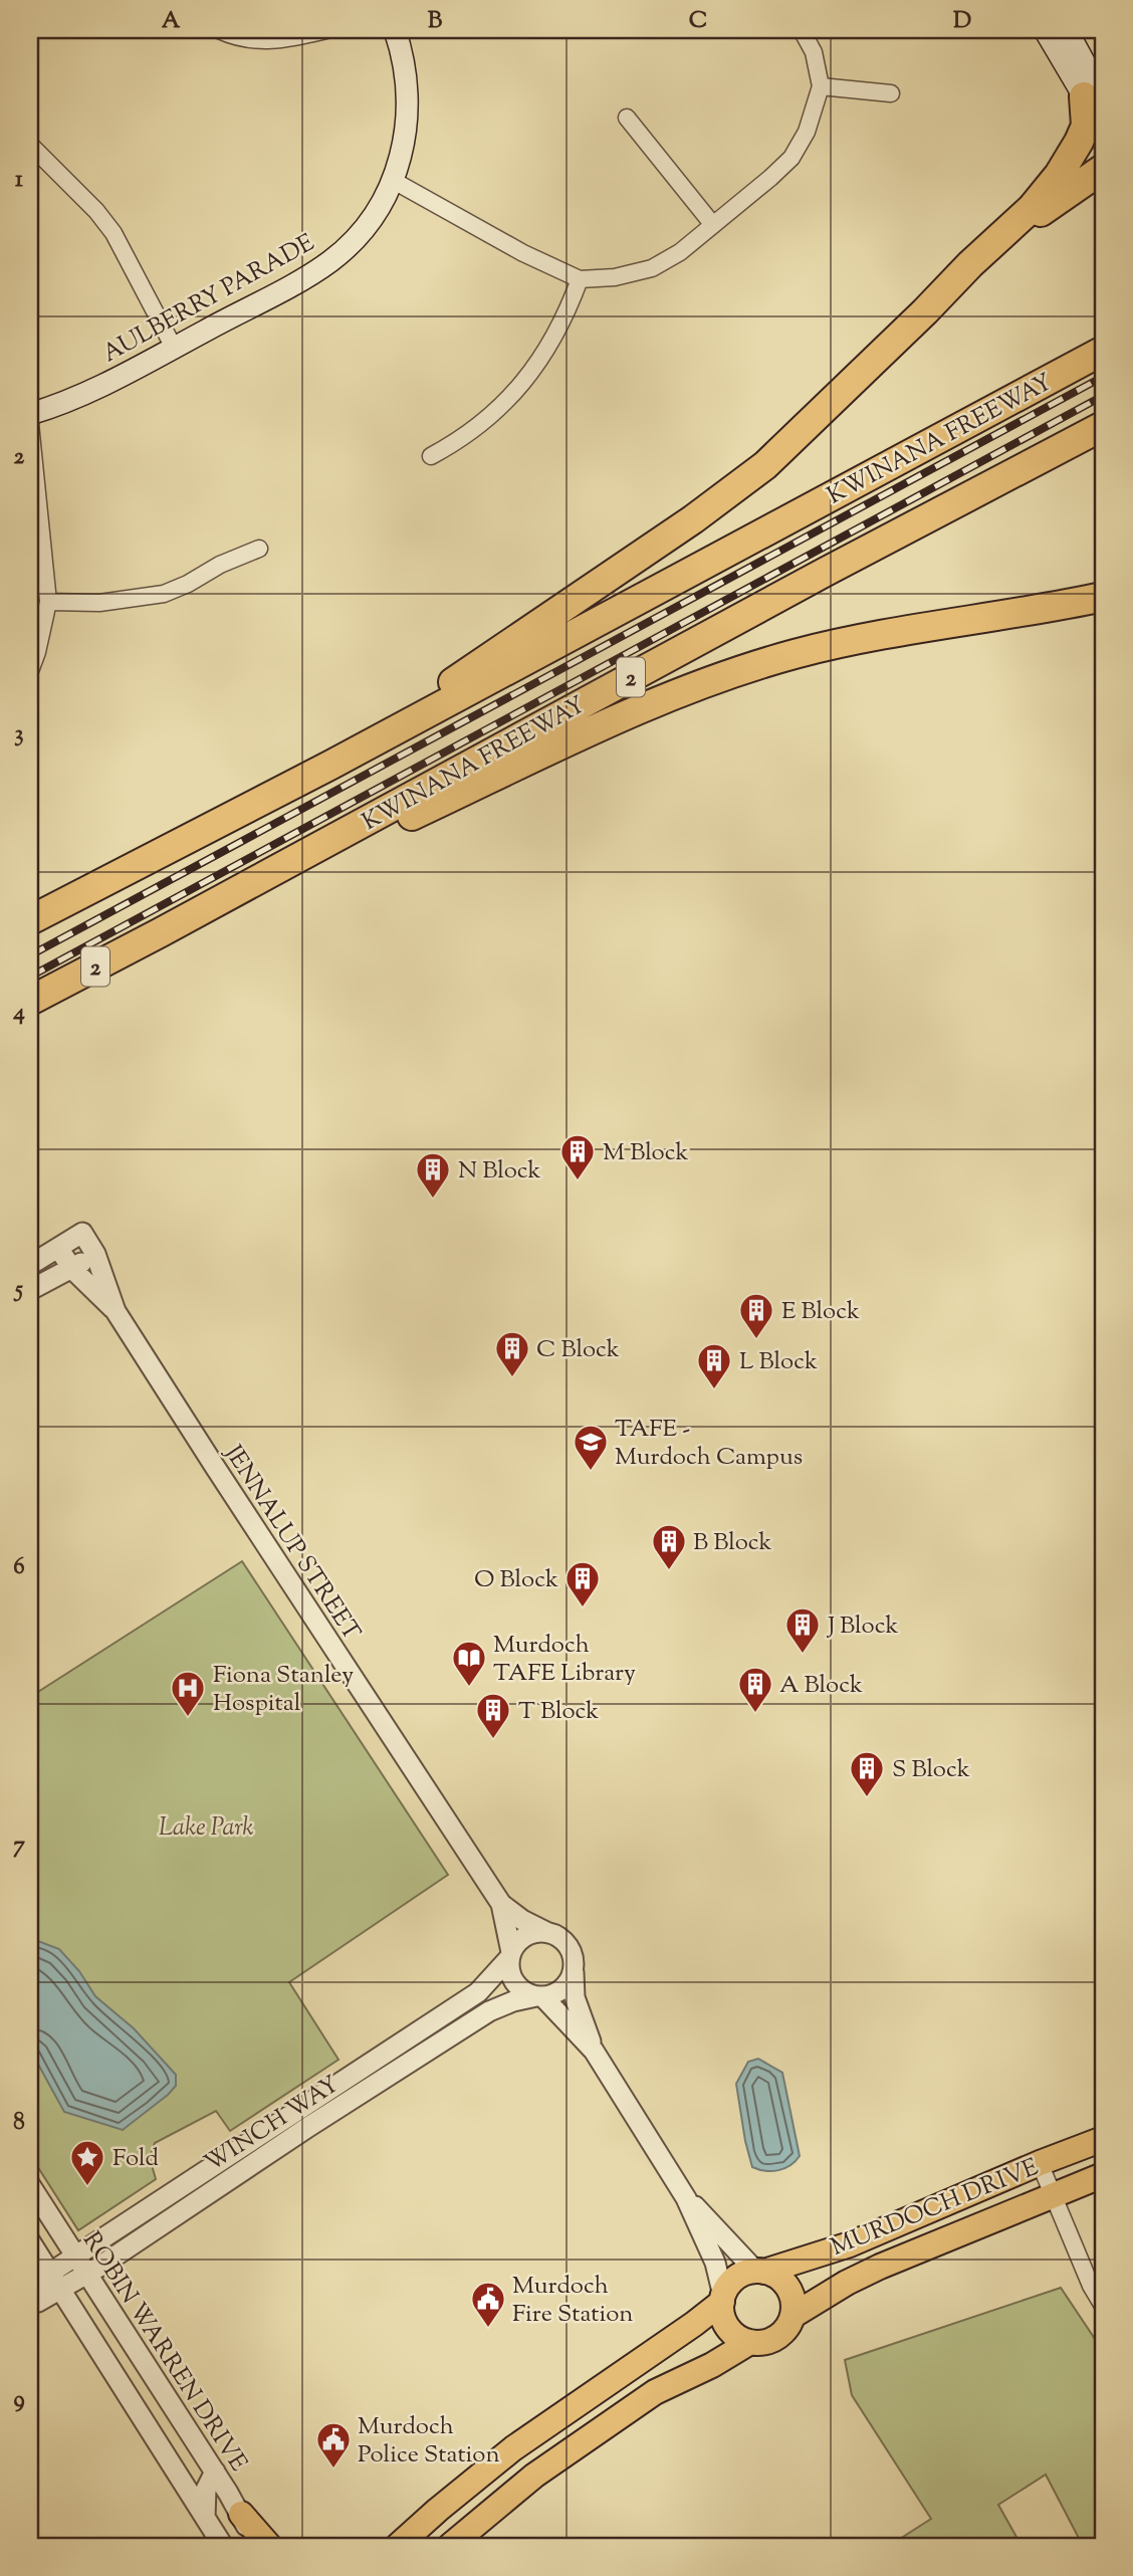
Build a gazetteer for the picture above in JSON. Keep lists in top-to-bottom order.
{
  "streets": {
    "highway": ["KWINANA FREEWAY", "2"],
    "main road": ["AULBERRY PARADE", "MURDOCH DRIVE"],
    "street": ["JENNALUP STREET", "WINCH WAY", "ROBIN WARREN DRIVE"]
  },
  "crossings": [
    ["JENNALUP STREET", "WINCH WAY"],
    ["JENNALUP STREET", "MURDOCH DRIVE"],
    ["WINCH WAY", "ROBIN WARREN DRIVE"]
  ],
  "parks": ["Lake Park"],
  "places": {
    "building": [
      "M Block",
      "N Block",
      "E Block",
      "C Block",
      "L Block",
      "B Block",
      "O Block",
      "J Block",
      "A Block",
      "T Block",
      "S Block"
    ],
    "school or university": ["TAFE - Murdoch Campus"],
    "library": ["Murdoch TAFE Library"],
    "hospital": ["Fiona Stanley Hospital"],
    "place": ["Fold"],
    "public building": ["Murdoch Fire Station", "Murdoch Police Station"]
  },
  "grid": {
    "columns": [
      "A",
      "B",
      "C",
      "D"
    ],
    "rows": [
      "1",
      "2",
      "3",
      "4",
      "5",
      "6",
      "7",
      "8",
      "9"
    ]
  }
}
